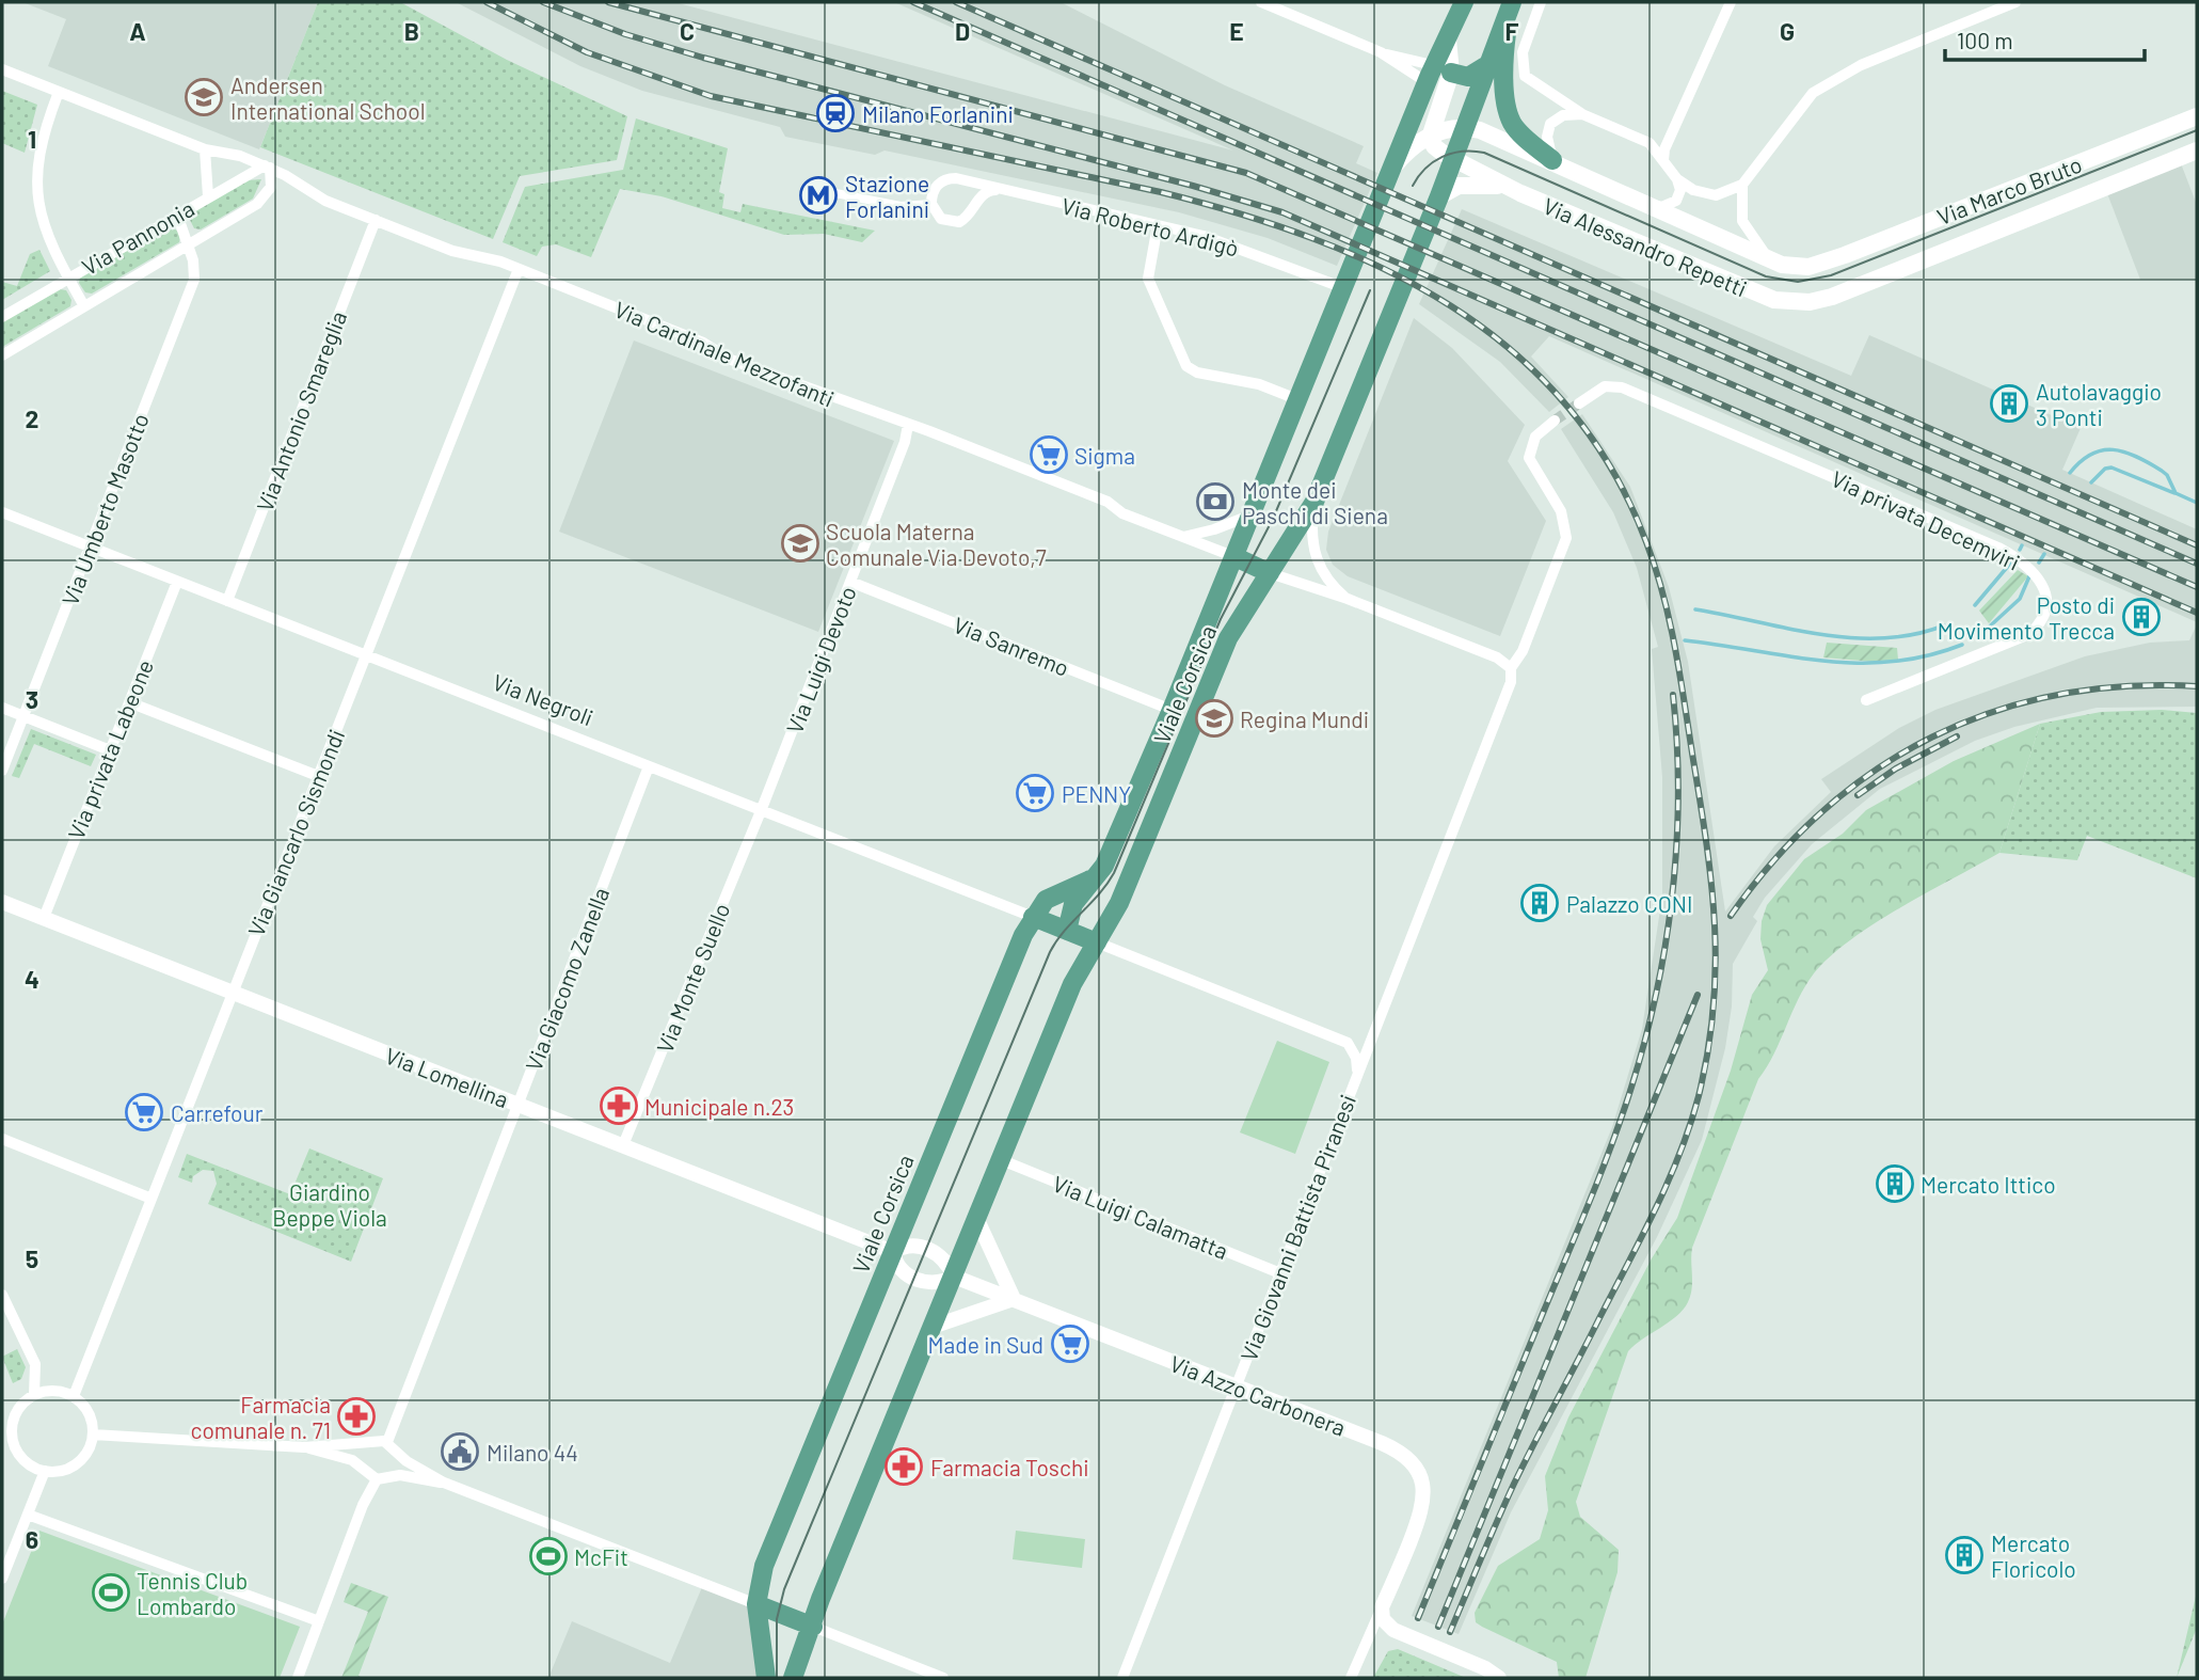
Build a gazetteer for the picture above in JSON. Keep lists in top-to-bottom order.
{
  "streets": {
    "main road": [
      "Via Marco Bruto",
      "Via Alessandro Repetti",
      "Viale Corsica",
      "Via Negroli"
    ],
    "street": [
      "Via Roberto Ardigò",
      "Via Pannonia",
      "Via Cardinale Mezzofanti",
      "Via Antonio Smareglia",
      "Via Umberto Masotto",
      "Via privata Decemviri",
      "Via Sanremo",
      "Via Luigi Devoto",
      "Via privata Labeone",
      "Via Giancarlo Sismondi",
      "Via Monte Suello",
      "Via Giacomo Zanella",
      "Via Lomellina",
      "Via Luigi Calamatta",
      "Via Giovanni Battista Piranesi",
      "Via Azzo Carbonera"
    ]
  },
  "crossings": [
    ["Via Marco Bruto", "Via Alessandro Repetti"],
    ["Via Pannonia", "Via Cardinale Mezzofanti"],
    ["Via Pannonia", "Via Umberto Masotto"],
    ["Via Cardinale Mezzofanti", "Via Antonio Smareglia"],
    ["Via Cardinale Mezzofanti", "Via Luigi Devoto"],
    ["Via Cardinale Mezzofanti", "Viale Corsica"],
    ["Via Cardinale Mezzofanti", "Via Giancarlo Sismondi"],
    ["Via Antonio Smareglia", "Via Negroli"],
    ["Via Umberto Masotto", "Via Negroli"],
    ["Via Sanremo", "Via Luigi Devoto"],
    ["Via Sanremo", "Viale Corsica"],
    ["Via Luigi Devoto", "Via Negroli"],
    ["Via Luigi Devoto", "Via Monte Suello"],
    ["Viale Corsica", "Via Negroli"],
    ["Viale Corsica", "Via Lomellina"],
    ["Viale Corsica", "Via Luigi Calamatta"],
    ["Viale Corsica", "Via Azzo Carbonera"],
    ["Via Negroli", "Via privata Labeone"],
    ["Via Negroli", "Via Giancarlo Sismondi"],
    ["Via Negroli", "Via Monte Suello"],
    ["Via Negroli", "Via Giacomo Zanella"],
    ["Via privata Labeone", "Via Lomellina"],
    ["Via Giancarlo Sismondi", "Via Lomellina"],
    ["Via Monte Suello", "Via Lomellina"],
    ["Via Giacomo Zanella", "Via Lomellina"],
    ["Via Lomellina", "Via Azzo Carbonera"],
    ["Via Luigi Calamatta", "Via Giovanni Battista Piranesi"],
    ["Via Giovanni Battista Piranesi", "Via Azzo Carbonera"]
  ],
  "parks": ["Giardino Beppe Viola"],
  "places": {
    "school or university": ["Andersen International School", "Scuola Materna Comunale Via Devoto,7", "Regina Mundi"],
    "station": ["Milano Forlanini"],
    "metro station": ["Stazione Forlanini"],
    "building": [
      "Autolavaggio 3 Ponti",
      "Posto di Movimento Trecca",
      "Palazzo CONI",
      "Mercato Ittico",
      "Mercato Floricolo"
    ],
    "supermarket": [
      "Sigma",
      "PENNY",
      "Carrefour",
      "Made in Sud"
    ],
    "bank": ["Monte dei Paschi di Siena"],
    "pharmacy": ["Municipale n.23", "Farmacia comunale n. 71", "Farmacia Toschi"],
    "public building": ["Milano 44"],
    "sports": ["McFit", "Tennis Club Lombardo"]
  },
  "scale_bar": "100 m",
  "grid": {
    "columns": [
      "A",
      "B",
      "C",
      "D",
      "E",
      "F",
      "G"
    ],
    "rows": [
      "1",
      "2",
      "3",
      "4",
      "5",
      "6"
    ]
  }
}
